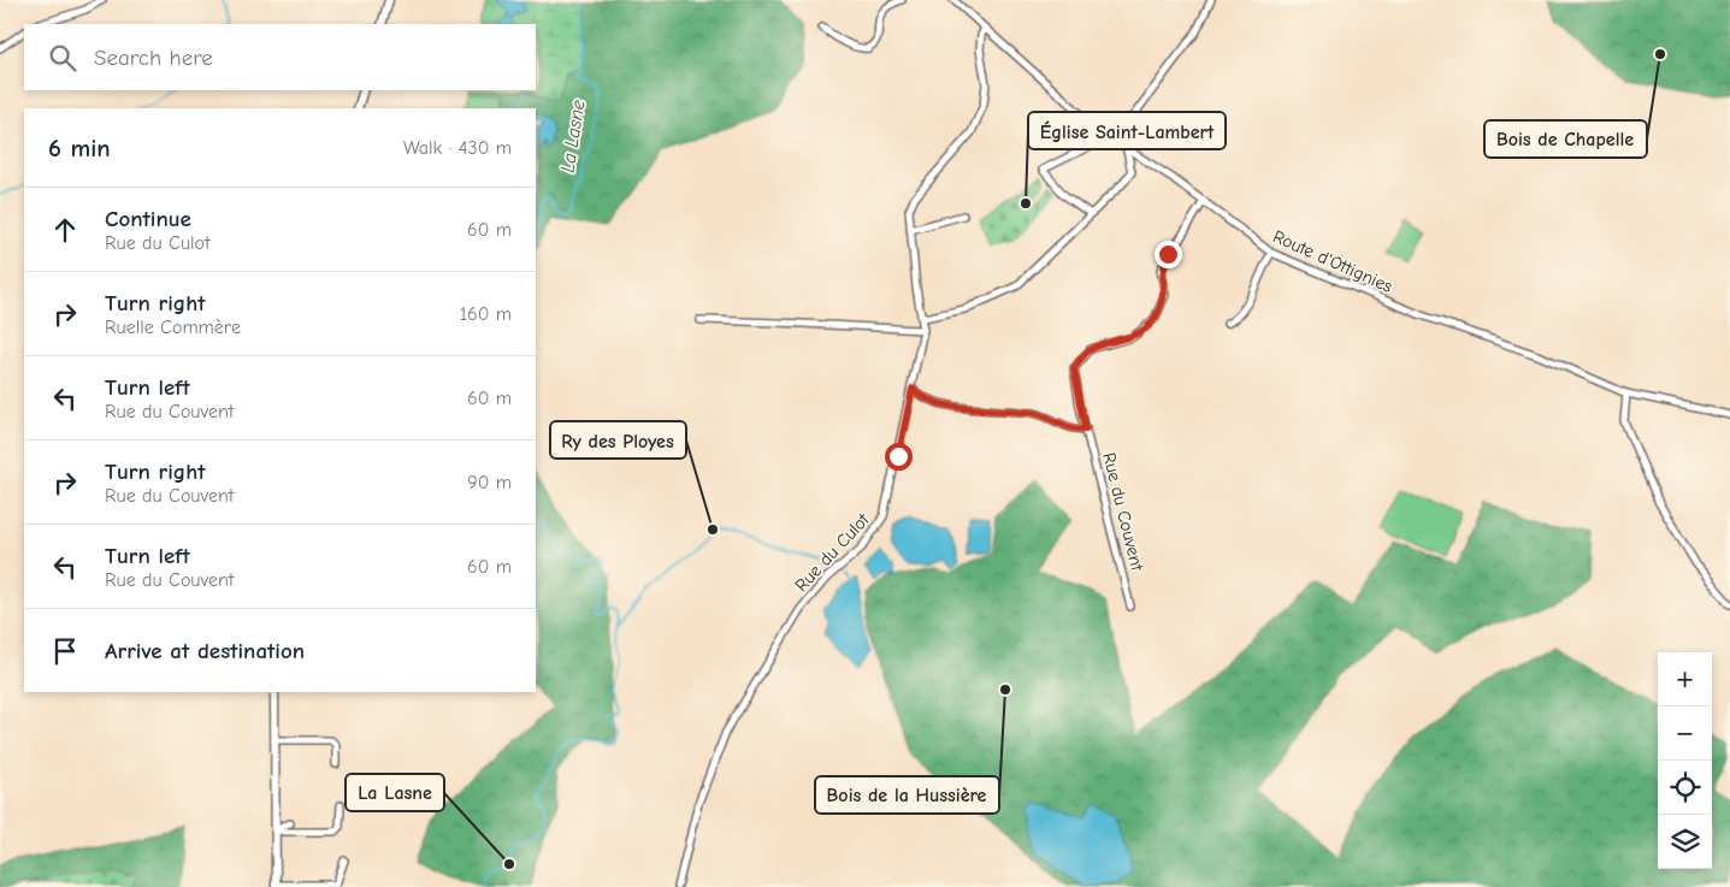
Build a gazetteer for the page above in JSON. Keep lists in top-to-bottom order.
{
  "streets": {
    "street": ["Route d'Ottignies", "Rue du Couvent", "Rue du Culot"]
  },
  "crossings": [
    ["Route d'Ottignies", "Rue du Couvent"],
    ["Route d'Ottignies", "Rue du Culot"]
  ],
  "water": ["La Lasne"],
  "places": [
    "Bois de Chapelle",
    "Église Saint-Lambert",
    "Ry des Ployes",
    "Bois de la Hussière",
    "La Lasne"
  ],
  "page": {
    "search": "Search here",
    "heading": ["6 min", "Walk · 430 m"],
    "list": [
      ["Continue", "Rue du Culot", "60 m"],
      ["Turn right", "Ruelle Commère", "160 m"],
      ["Turn left", "Rue du Couvent", "60 m"],
      ["Turn right", "Rue du Couvent", "90 m"],
      ["Turn left", "Rue du Couvent", "60 m"],
      "Arrive at destination"
    ],
    "map_buttons": ["+", "−"]
  }
}
